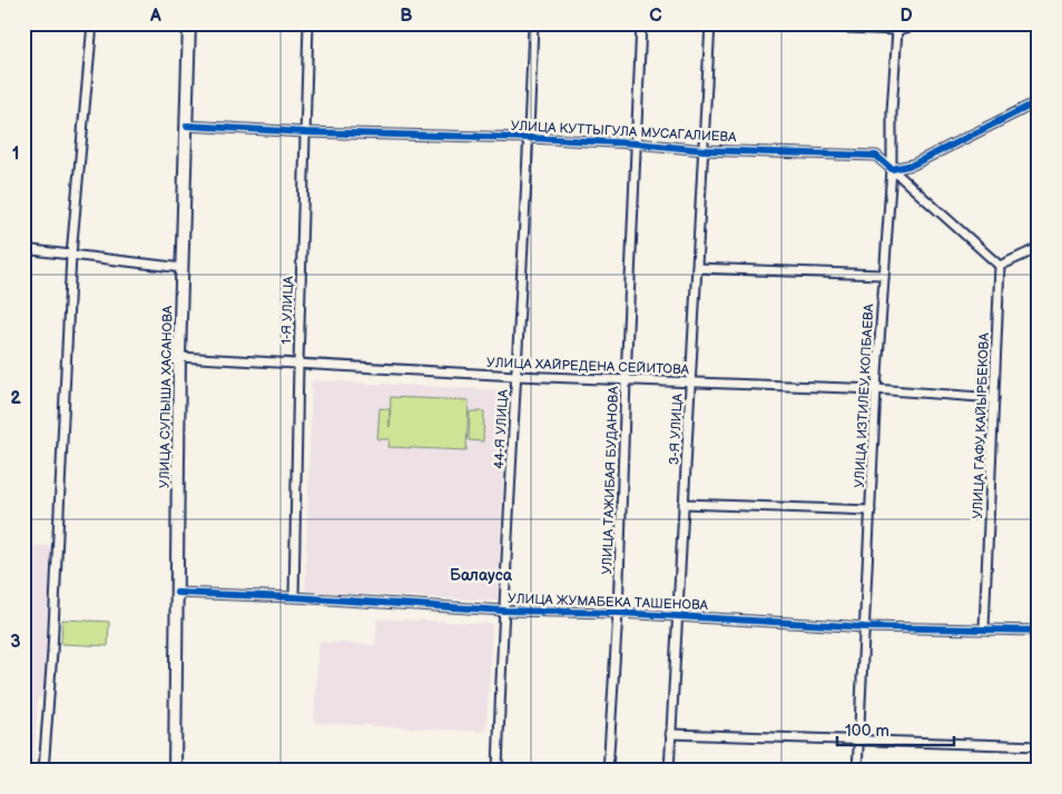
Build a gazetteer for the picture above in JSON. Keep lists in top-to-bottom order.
{
  "streets": {
    "street": [
      "УЛИЦА КУТТЫГУЛА МУСАГАЛИЕВА",
      "1-Я УЛИЦА",
      "УЛИЦА ХАЙРЕДЕНА СЕЙИТОВА",
      "УЛИЦА ИЗТИЛЕУ КОПБАЕВА",
      "УЛИЦА СУПЫША ХАСАНОВА",
      "УЛИЦА ГАФУ КАЙЫРБЕКОВА",
      "44-Я УЛИЦА",
      "3-Я УЛИЦА",
      "УЛИЦА ТАЖИБАЯ БУДАНОВА",
      "УЛИЦА ЖУМАБЕКА ТАШЕНОВА"
    ]
  },
  "crossings": [
    ["УЛИЦА КУТТЫГУЛА МУСАГАЛИЕВА", "1-Я УЛИЦА"],
    ["УЛИЦА КУТТЫГУЛА МУСАГАЛИЕВА", "УЛИЦА ИЗТИЛЕУ КОПБАЕВА"],
    ["УЛИЦА КУТТЫГУЛА МУСАГАЛИЕВА", "УЛИЦА СУПЫША ХАСАНОВА"],
    ["УЛИЦА КУТТЫГУЛА МУСАГАЛИЕВА", "УЛИЦА ГАФУ КАЙЫРБЕКОВА"],
    ["УЛИЦА КУТТЫГУЛА МУСАГАЛИЕВА", "44-Я УЛИЦА"],
    ["УЛИЦА КУТТЫГУЛА МУСАГАЛИЕВА", "3-Я УЛИЦА"],
    ["УЛИЦА КУТТЫГУЛА МУСАГАЛИЕВА", "УЛИЦА ТАЖИБАЯ БУДАНОВА"],
    ["1-Я УЛИЦА", "УЛИЦА ХАЙРЕДЕНА СЕЙИТОВА"],
    ["1-Я УЛИЦА", "УЛИЦА ЖУМАБЕКА ТАШЕНОВА"],
    ["УЛИЦА ХАЙРЕДЕНА СЕЙИТОВА", "УЛИЦА ИЗТИЛЕУ КОПБАЕВА"],
    ["УЛИЦА ХАЙРЕДЕНА СЕЙИТОВА", "УЛИЦА СУПЫША ХАСАНОВА"],
    ["УЛИЦА ХАЙРЕДЕНА СЕЙИТОВА", "УЛИЦА ГАФУ КАЙЫРБЕКОВА"],
    ["УЛИЦА ХАЙРЕДЕНА СЕЙИТОВА", "44-Я УЛИЦА"],
    ["УЛИЦА ХАЙРЕДЕНА СЕЙИТОВА", "3-Я УЛИЦА"],
    ["УЛИЦА ХАЙРЕДЕНА СЕЙИТОВА", "УЛИЦА ТАЖИБАЯ БУДАНОВА"],
    ["УЛИЦА ИЗТИЛЕУ КОПБАЕВА", "УЛИЦА ЖУМАБЕКА ТАШЕНОВА"],
    ["УЛИЦА СУПЫША ХАСАНОВА", "УЛИЦА ЖУМАБЕКА ТАШЕНОВА"],
    ["УЛИЦА ГАФУ КАЙЫРБЕКОВА", "УЛИЦА ЖУМАБЕКА ТАШЕНОВА"],
    ["44-Я УЛИЦА", "УЛИЦА ЖУМАБЕКА ТАШЕНОВА"],
    ["3-Я УЛИЦА", "УЛИЦА ЖУМАБЕКА ТАШЕНОВА"],
    ["УЛИЦА ТАЖИБАЯ БУДАНОВА", "УЛИЦА ЖУМАБЕКА ТАШЕНОВА"]
  ],
  "districts": ["Балауса"],
  "scale_bar": "100 m",
  "grid": {
    "columns": [
      "A",
      "B",
      "C",
      "D"
    ],
    "rows": ["1", "2", "3"]
  }
}
